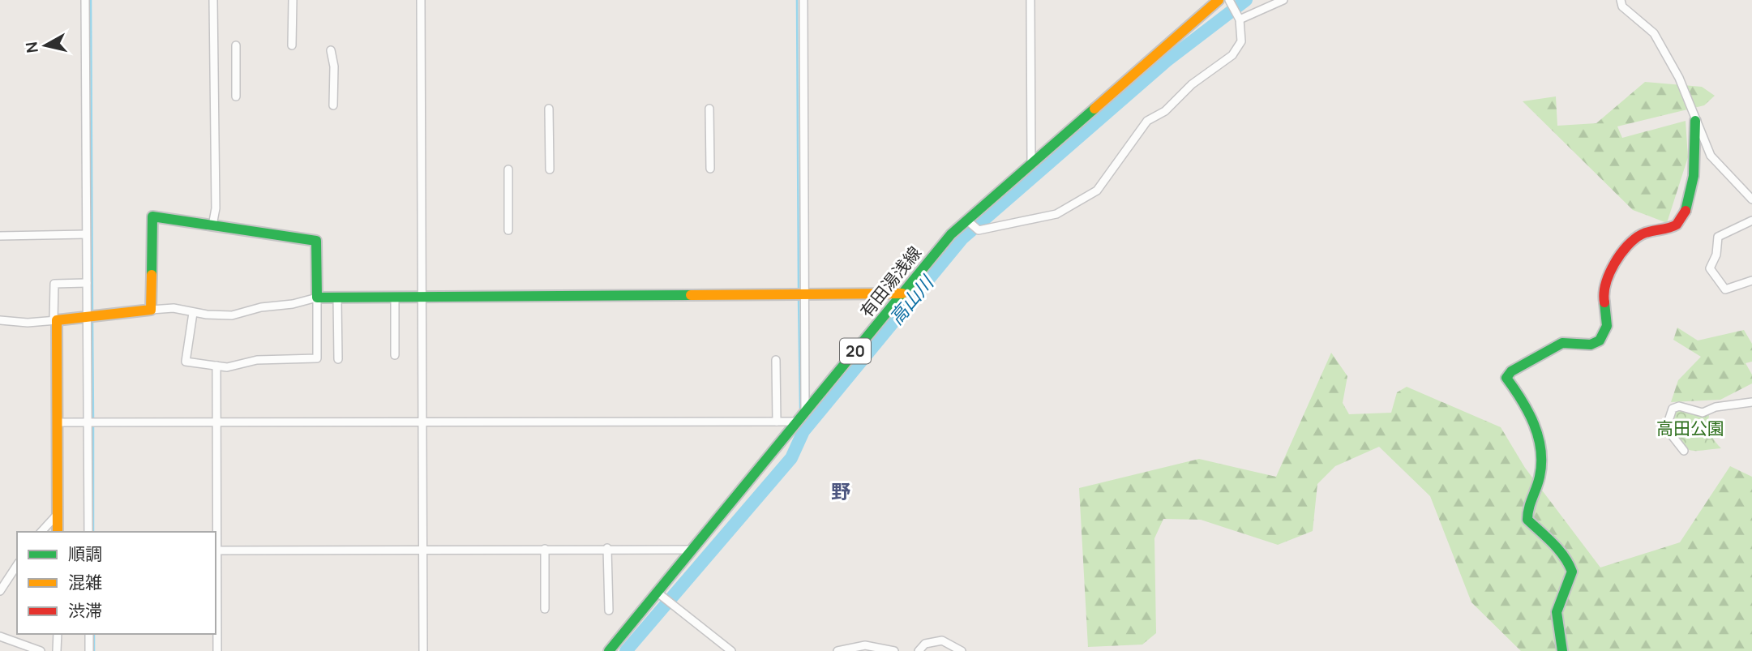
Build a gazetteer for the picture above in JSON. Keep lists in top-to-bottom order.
{
  "streets": {
    "street": ["有田湯浅線", "20"]
  },
  "districts": ["野"],
  "water": ["高山川"],
  "parks": ["高田公園"],
  "legend": ["順調", "混雑", "渋滞"],
  "north": "left"
}
